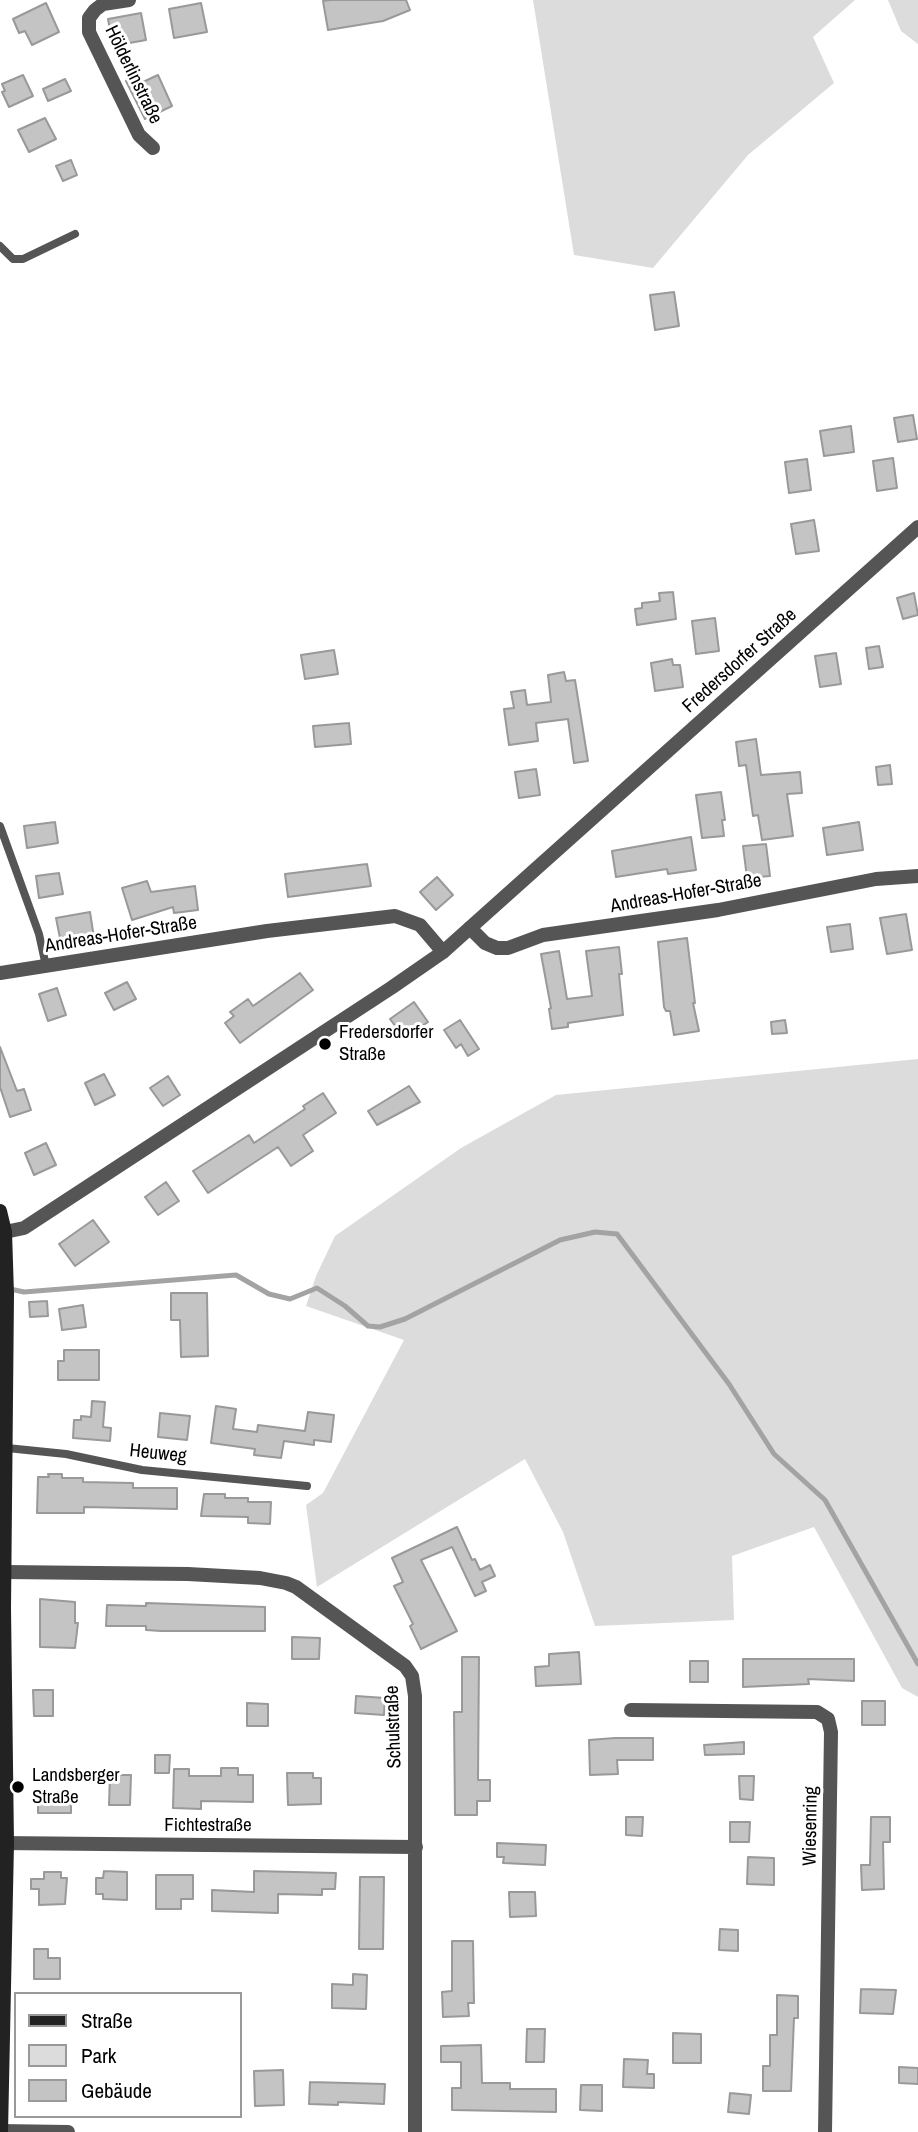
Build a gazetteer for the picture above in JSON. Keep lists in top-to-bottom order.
{
  "streets": {
    "street": [
      "Hölderlinstraße",
      "Fredersdorfer Straße",
      "Andreas-Hofer-Straße",
      "Schulstraße",
      "Fichtestraße",
      "Wiesenring"
    ],
    "lane": ["Heuweg"]
  },
  "crossings": [
    ["Fredersdorfer Straße", "Andreas-Hofer-Straße"],
    ["Schulstraße", "Fichtestraße"]
  ],
  "places": ["Fredersdorfer Straße", "Landsberger Straße"],
  "legend": ["Straße", "Park", "Gebäude"]
}
